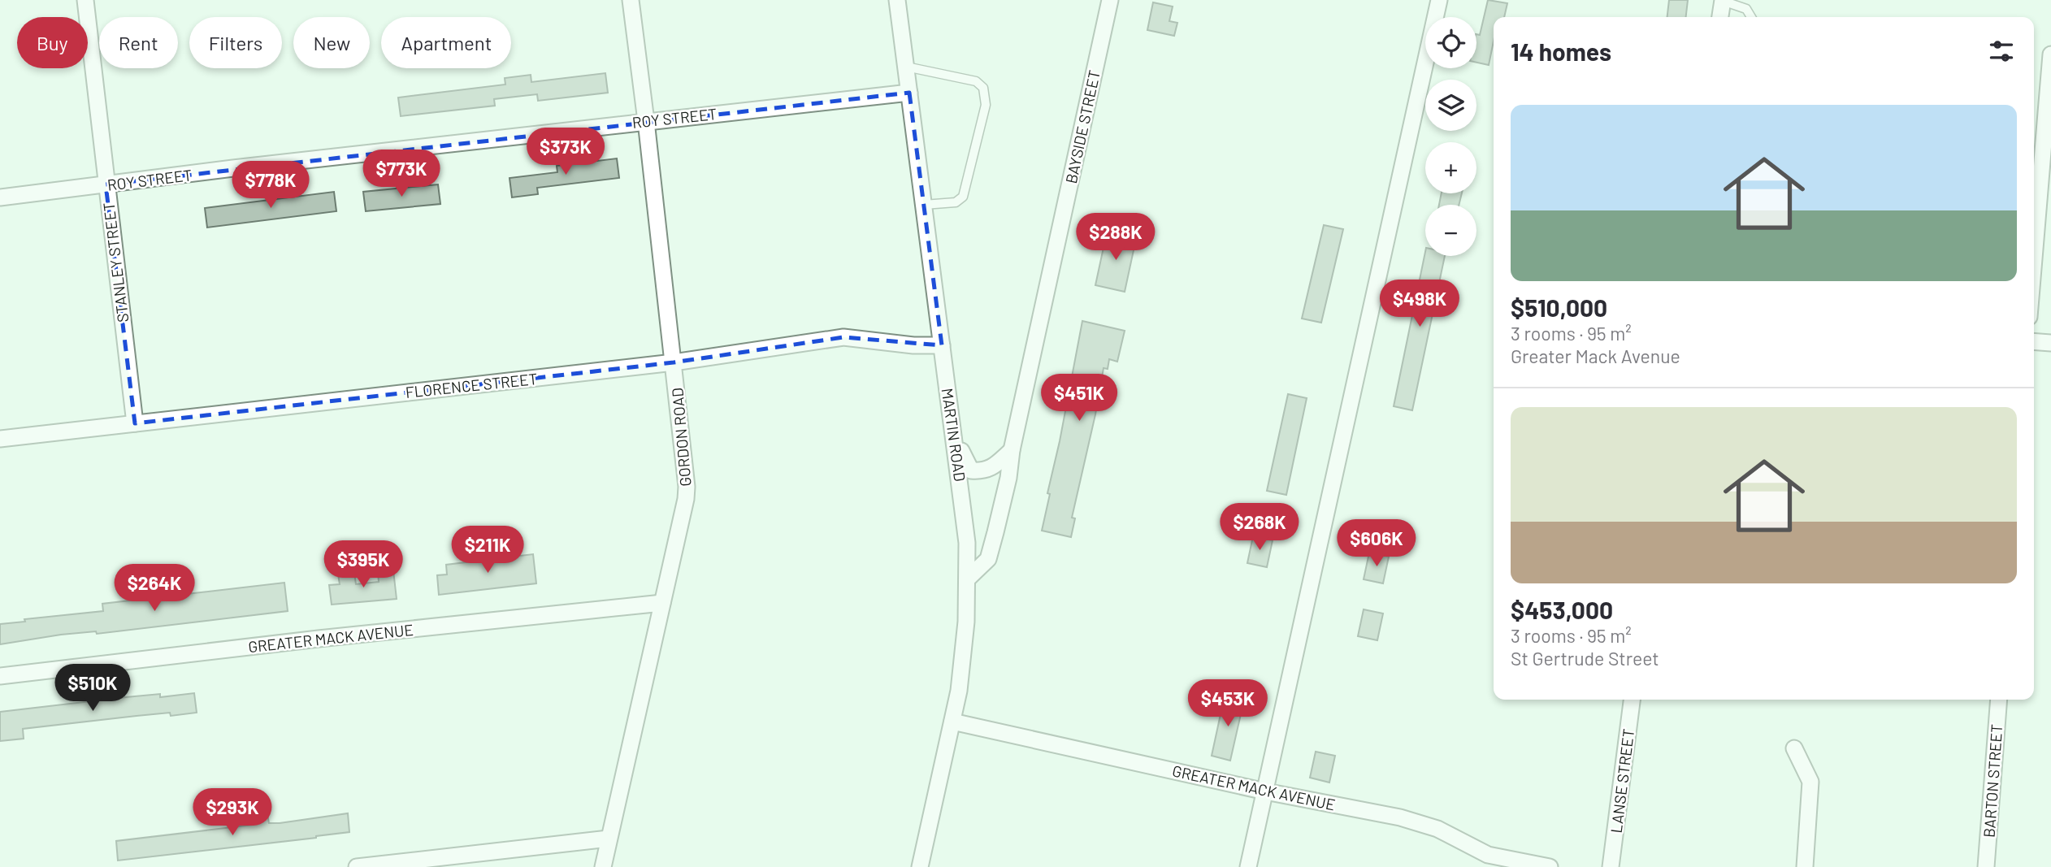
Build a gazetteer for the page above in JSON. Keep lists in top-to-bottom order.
{
  "streets": {
    "street": [
      "ROY STREET",
      "BAYSIDE STREET",
      "STANLEY STREET",
      "FLORENCE STREET",
      "MARTIN ROAD",
      "GORDON ROAD",
      "GREATER MACK AVENUE",
      "LANSE STREET",
      "BARTON STREET"
    ]
  },
  "crossings": [
    ["ROY STREET", "STANLEY STREET"],
    ["ROY STREET", "MARTIN ROAD"],
    ["ROY STREET", "GORDON ROAD"],
    ["BAYSIDE STREET", "MARTIN ROAD"],
    ["STANLEY STREET", "FLORENCE STREET"],
    ["FLORENCE STREET", "MARTIN ROAD"],
    ["FLORENCE STREET", "GORDON ROAD"],
    ["MARTIN ROAD", "GREATER MACK AVENUE"],
    ["GORDON ROAD", "GREATER MACK AVENUE"]
  ],
  "page": {
    "map_buttons": ["+", "−"],
    "chip": [
      "Buy",
      "Rent",
      "Filters",
      "New",
      "Apartment"
    ],
    "heading": "14 homes",
    "list": [
      {
        "name": "$510,000",
        "note": "3 rooms · 95 m² · Greater Mack Avenue"
      },
      {
        "name": "$453,000",
        "note": "3 rooms · 95 m² · St Gertrude Street"
      }
    ],
    "price": [
      "$373K",
      "$773K",
      "$778K",
      "$288K",
      "$498K",
      "$451K",
      "$268K",
      "$606K",
      "$211K",
      "$395K",
      "$264K",
      "$510K",
      "$453K",
      "$293K"
    ]
  }
}
